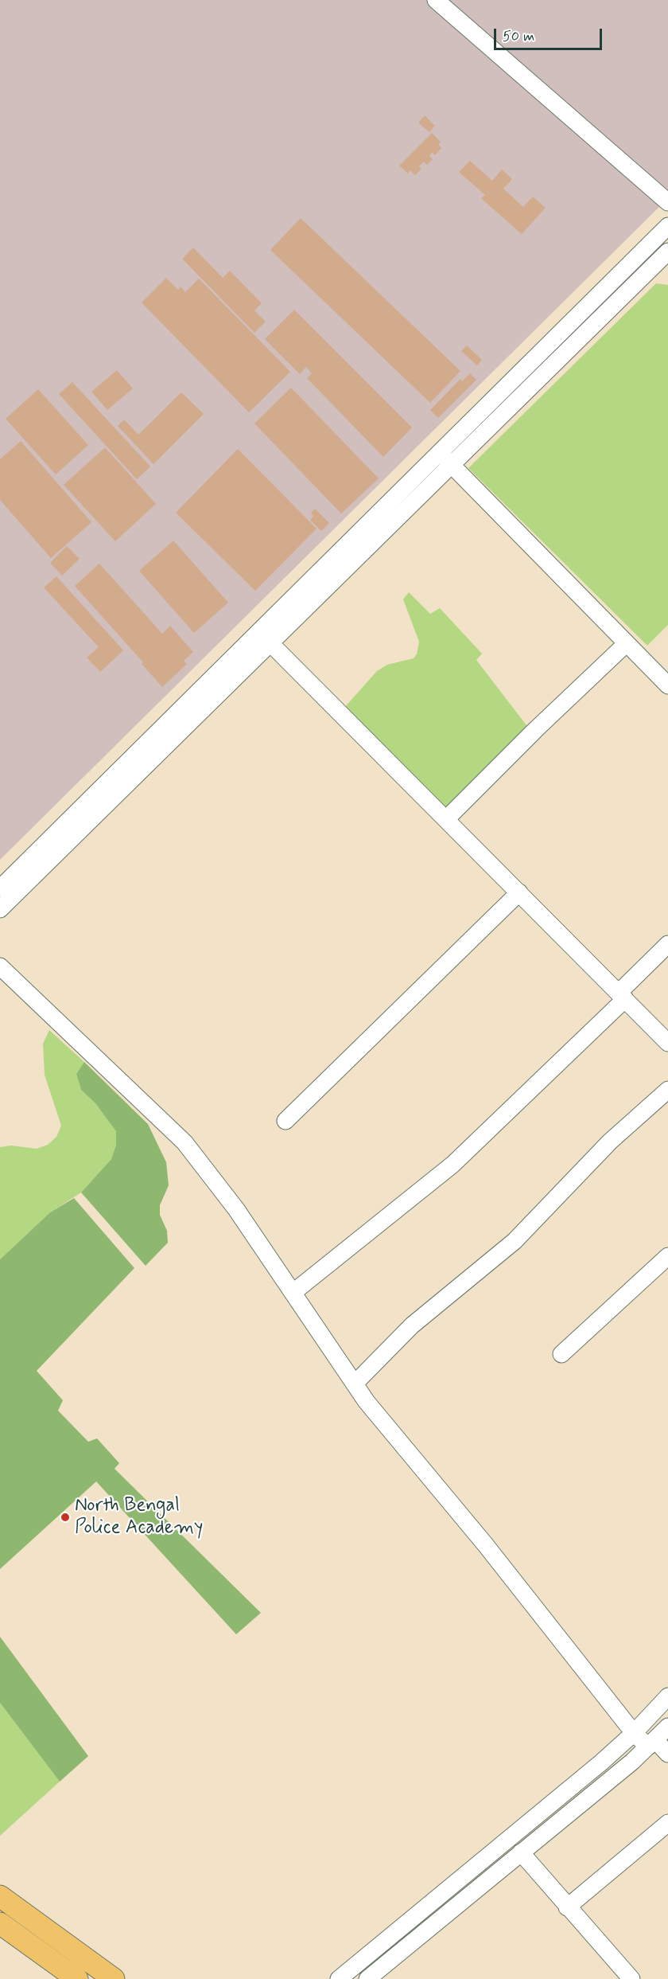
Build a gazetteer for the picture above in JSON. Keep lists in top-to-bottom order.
{
  "places": ["North Bengal Police Academy"],
  "scale_bar": "50 m"
}
